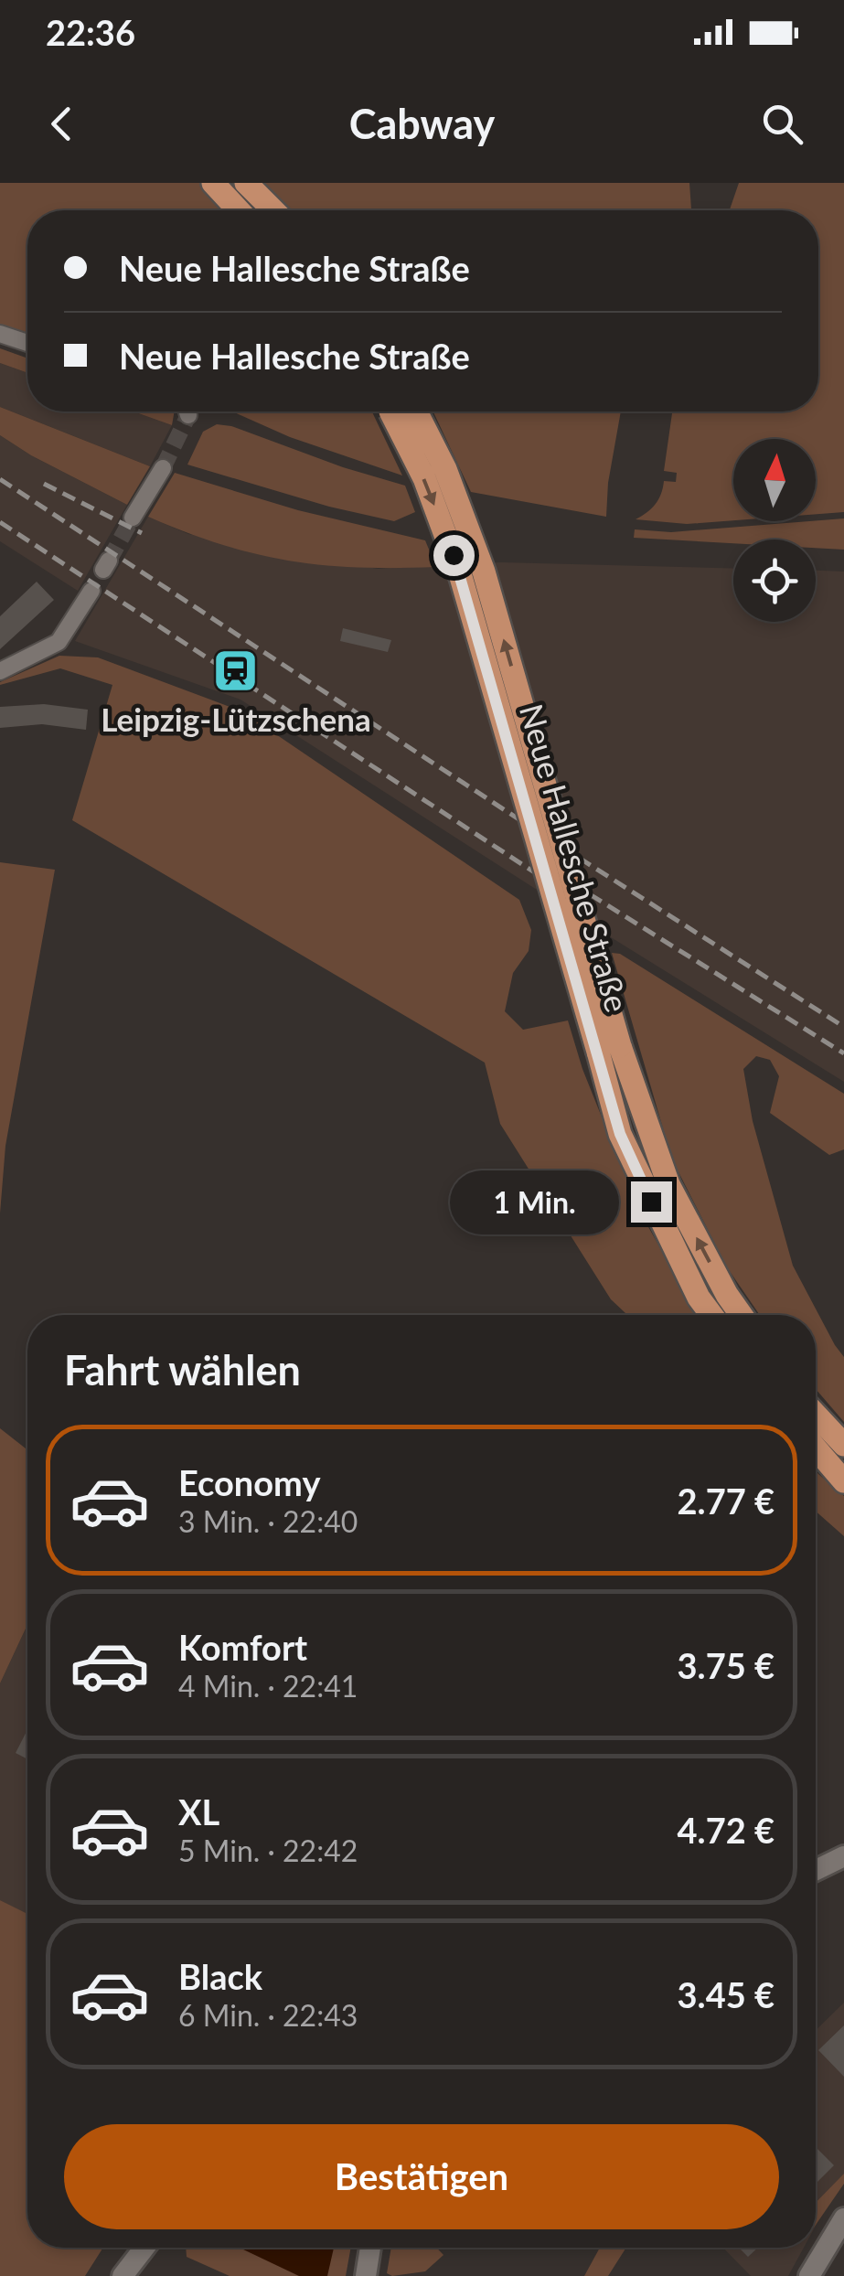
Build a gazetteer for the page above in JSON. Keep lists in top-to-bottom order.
{
  "streets": {
    "main road": ["Neue Hallesche Straße"]
  },
  "places": {
    "station": ["Leipzig-Lützschena"]
  },
  "north": "top",
  "page": {
    "status": "22:36",
    "header": "Cabway",
    "banner": ["Neue Hallesche Straße", "Neue Hallesche Straße"],
    "bubble": "1 Min.",
    "heading": "Fahrt wählen",
    "list": [
      {
        "name": "Economy",
        "note": "3 Min. · 22:40",
        "value": "2.77 €"
      },
      {
        "name": "Komfort",
        "note": "4 Min. · 22:41",
        "value": "3.75 €"
      },
      {
        "name": "XL",
        "note": "5 Min. · 22:42",
        "value": "4.72 €"
      },
      {
        "name": "Black",
        "note": "6 Min. · 22:43",
        "value": "3.45 €"
      }
    ],
    "buttons": "Bestätigen"
  }
}
